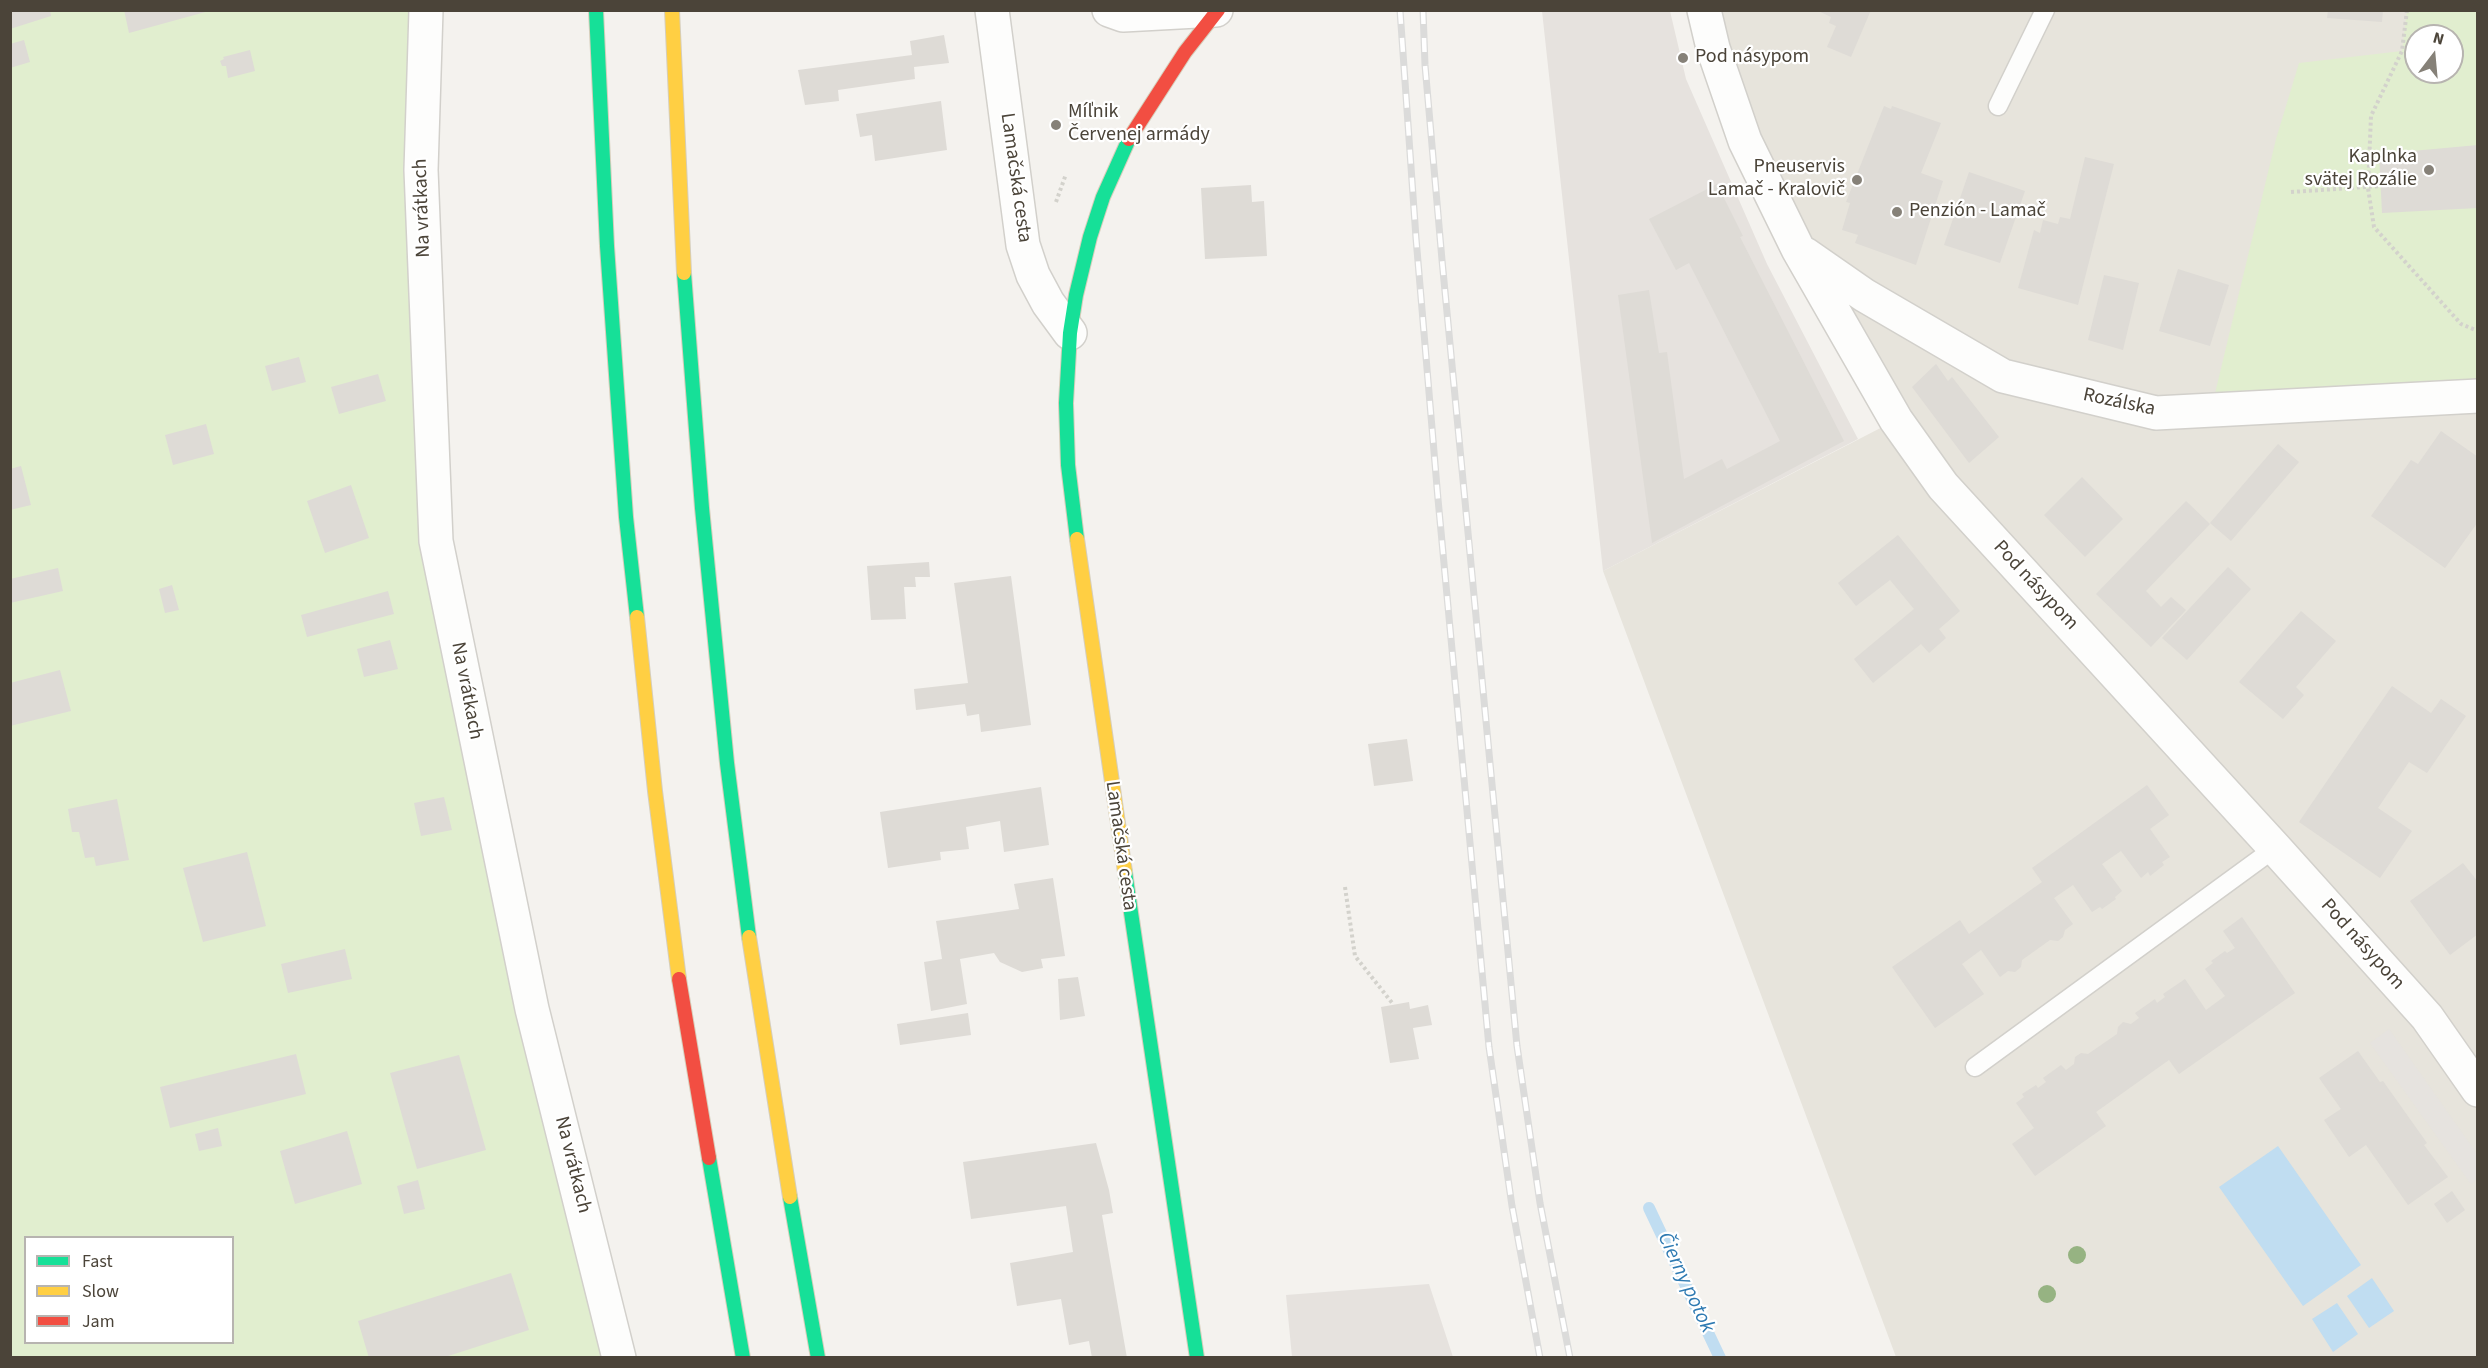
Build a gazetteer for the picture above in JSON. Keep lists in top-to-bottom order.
{
  "streets": {
    "main road": ["Lamačská cesta"],
    "street": ["Na vrátkach", "Rozálska", "Pod násypom"]
  },
  "crossings": [
    ["Rozálska", "Pod násypom"]
  ],
  "water": ["Čierny potok"],
  "places": [
    "Pod násypom",
    "Míľnik Červenej armády",
    "Kaplnka svätej Rozálie",
    "Pneuservis Lamač - Kralovič",
    "Penzión - Lamač"
  ],
  "legend": ["Fast", "Slow", "Jam"],
  "north": "top"
}
